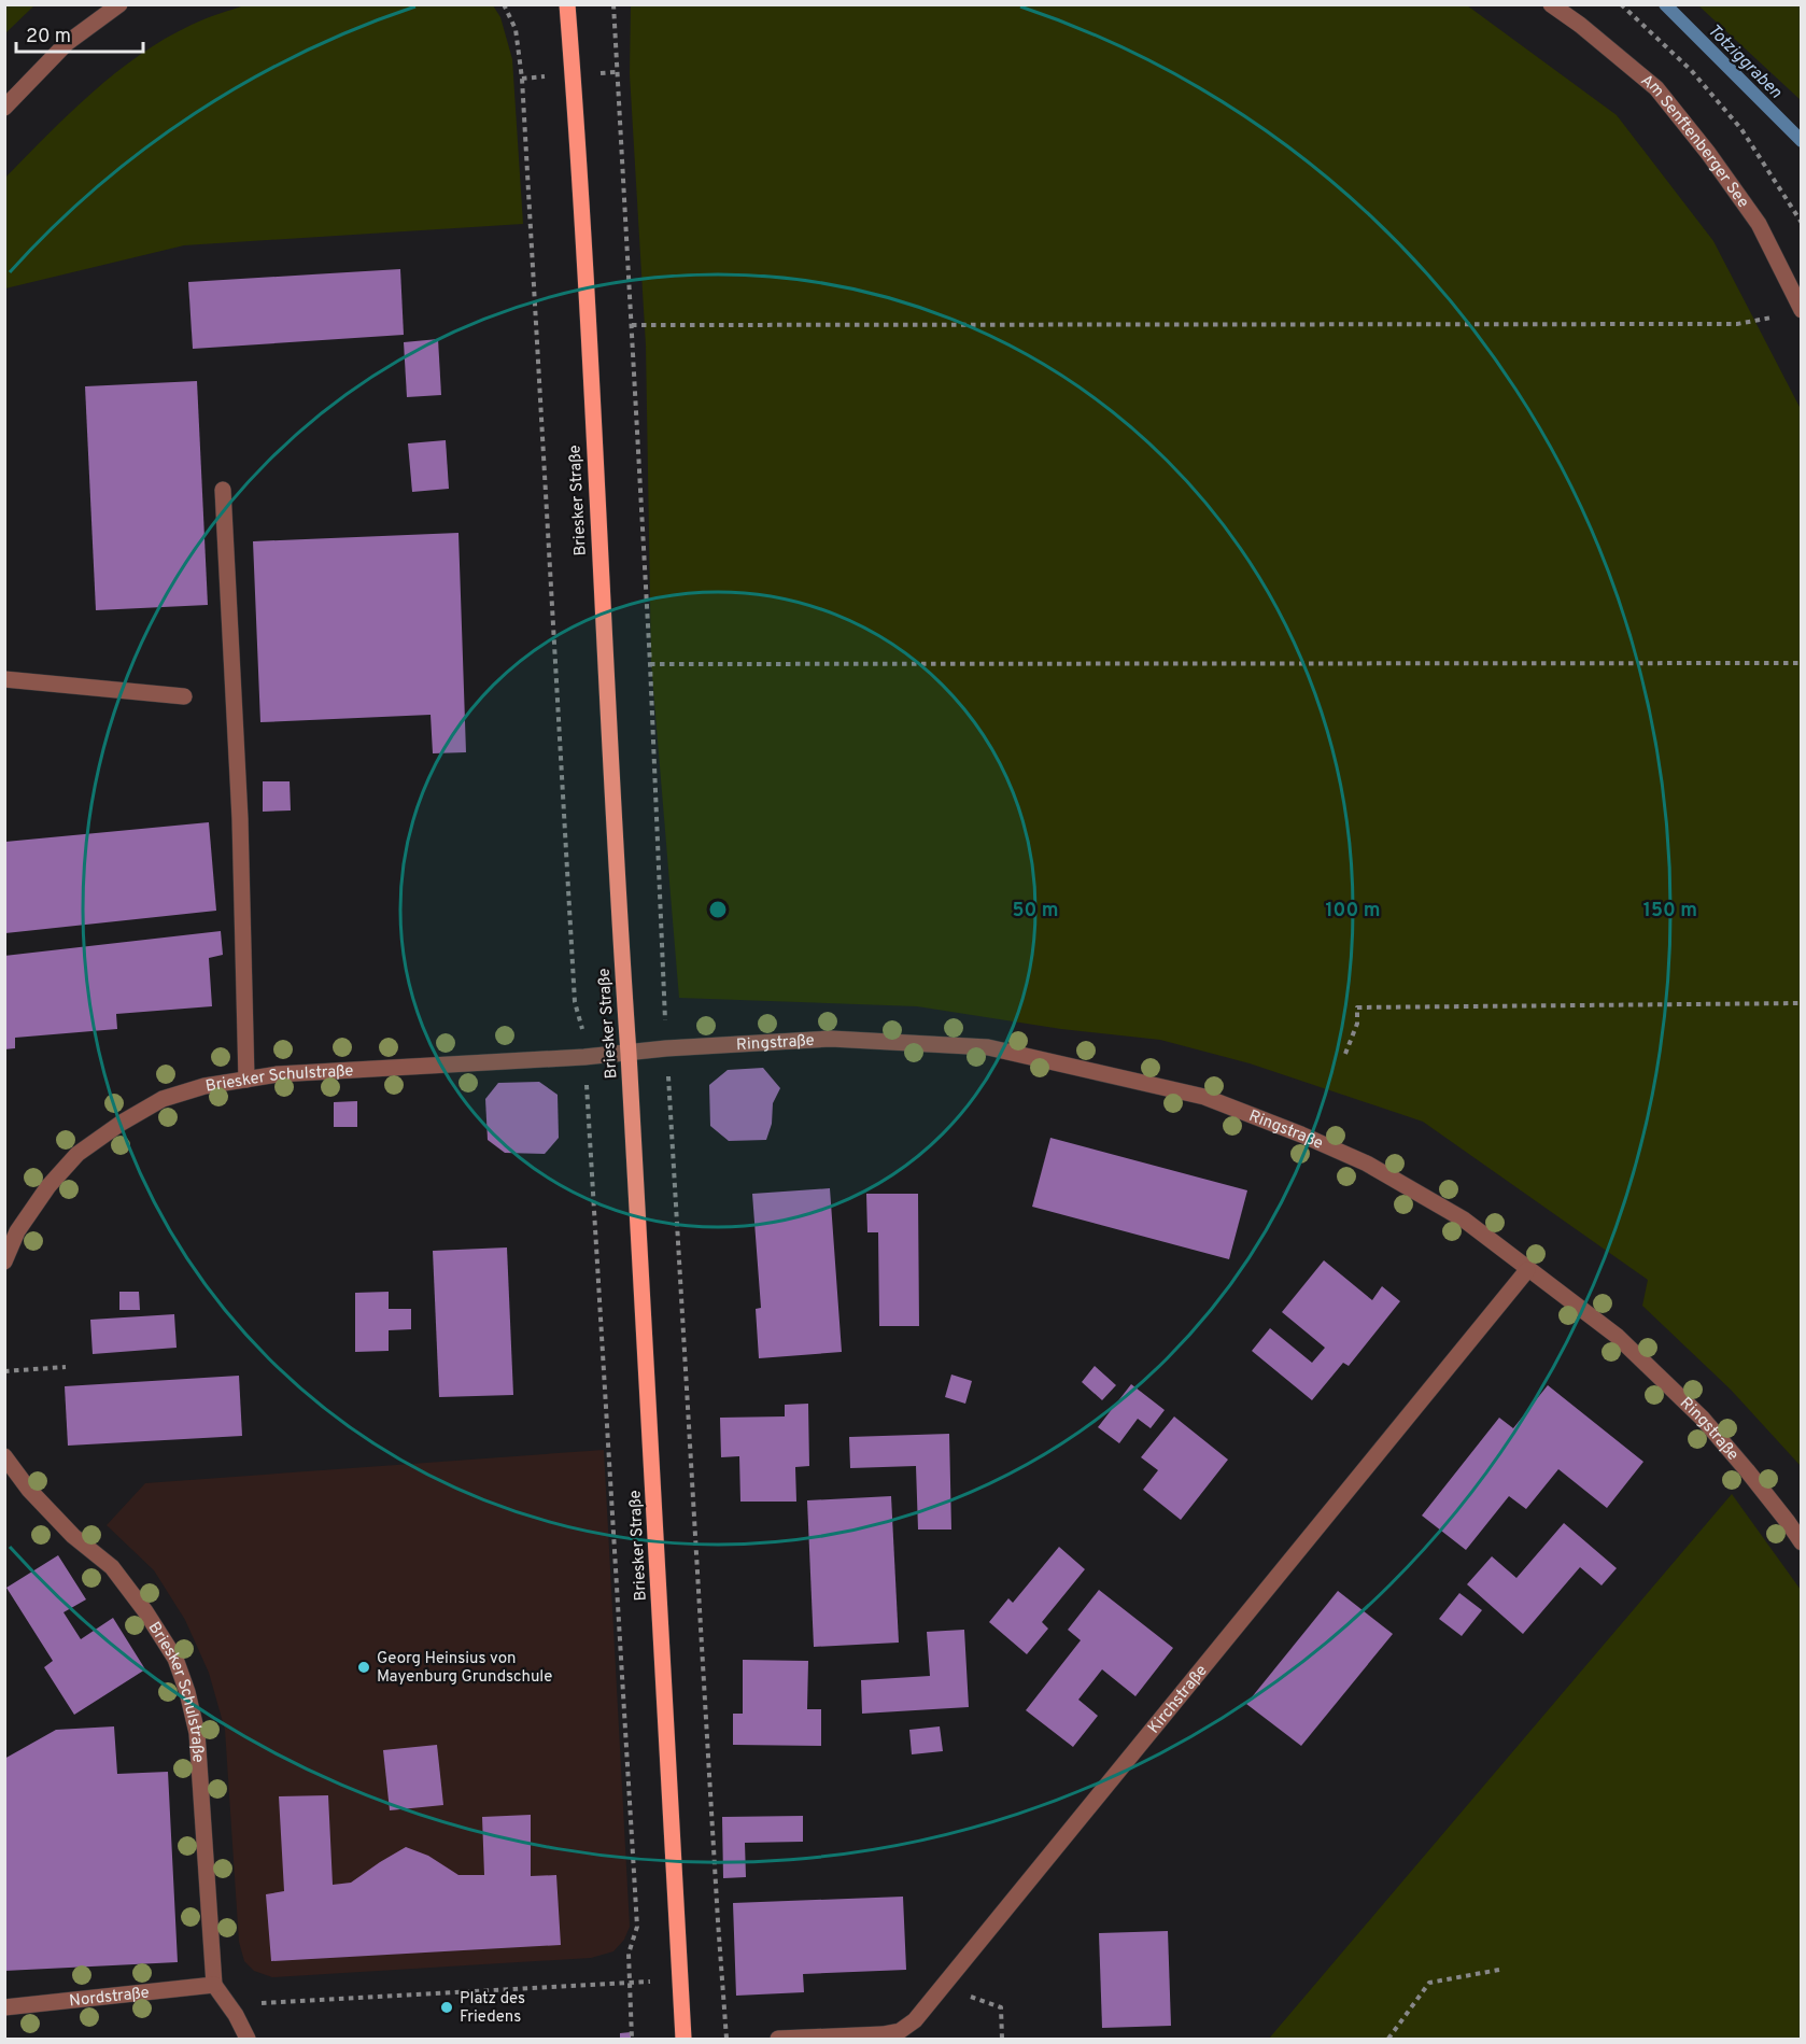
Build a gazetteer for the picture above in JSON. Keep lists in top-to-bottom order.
{
  "streets": {
    "main road": ["Briesker Straße"],
    "street": [
      "Am Senftenberger See",
      "Ringstraße",
      "Briesker Schulstraße",
      "Kirchstraße",
      "Nordstraße"
    ]
  },
  "crossings": [
    ["Briesker Straße", "Ringstraße"],
    ["Briesker Straße", "Briesker Schulstraße"],
    ["Ringstraße", "Briesker Schulstraße"],
    ["Ringstraße", "Kirchstraße"],
    ["Briesker Schulstraße", "Nordstraße"]
  ],
  "water": ["Totziggraben"],
  "places": ["Georg Heinsius von Mayenburg Grundschule", "Platz des Friedens"],
  "scale_bar": "20 m",
  "rings": ["50 m", "100 m", "150 m"]
}
